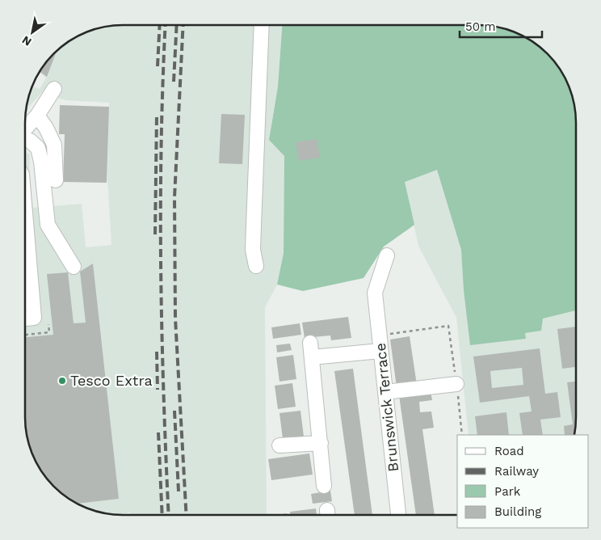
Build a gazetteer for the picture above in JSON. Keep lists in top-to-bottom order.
{
  "streets": {
    "street": ["Brunswick Terrace"]
  },
  "places": ["Tesco Extra"],
  "legend": [
    "Road",
    "Railway",
    "Park",
    "Building"
  ],
  "scale_bar": "50 m",
  "north": "bottom left"
}
